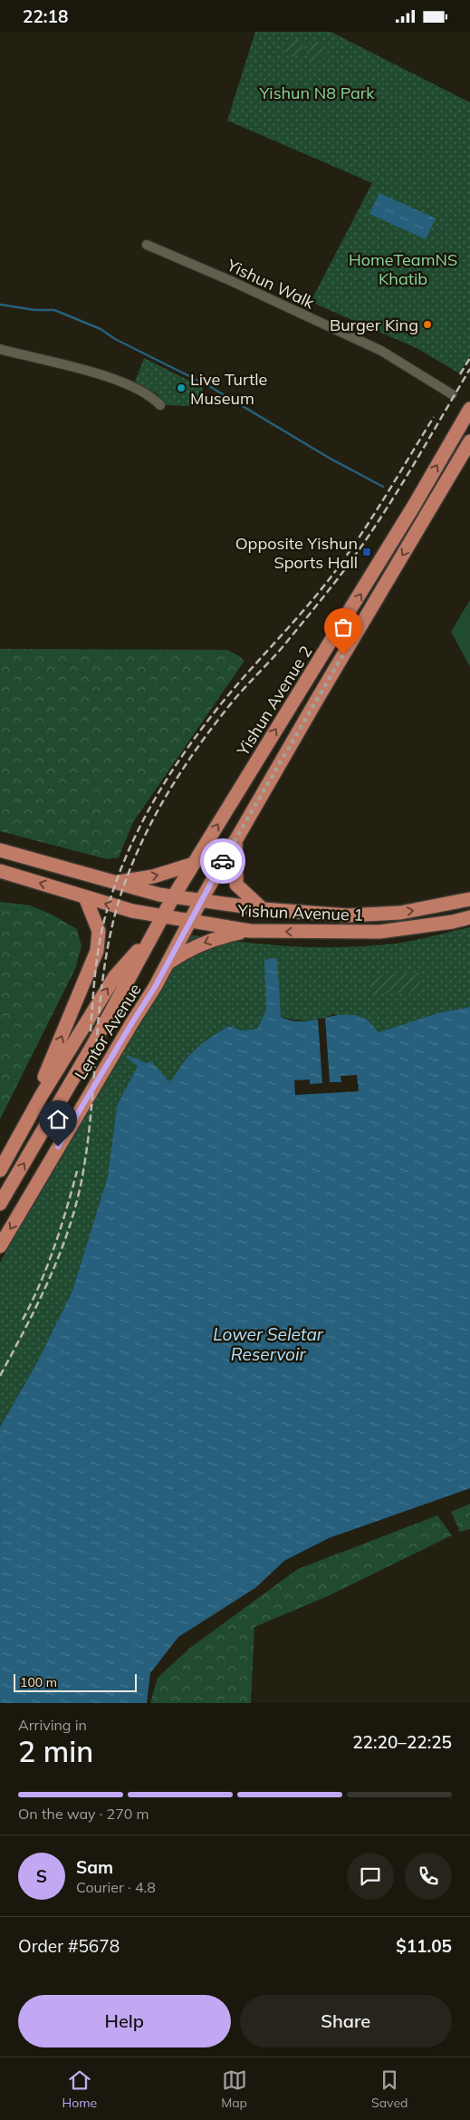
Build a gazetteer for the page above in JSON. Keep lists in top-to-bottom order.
{
  "streets": {
    "main road": ["Yishun Avenue 2", "Yishun Avenue 1", "Lentor Avenue"],
    "street": ["Yishun Walk"]
  },
  "crossings": [
    ["Yishun Avenue 2", "Yishun Avenue 1"],
    ["Yishun Avenue 2", "Lentor Avenue"],
    ["Yishun Avenue 1", "Lentor Avenue"]
  ],
  "water": ["Lower Seletar Reservoir"],
  "parks": ["Yishun N8 Park", "HomeTeamNS Khatib"],
  "places": {
    "other": ["Burger King", "Live Turtle Museum"],
    "transit": ["Opposite Yishun Sports Hall"]
  },
  "scale_bar": "100 m",
  "page": {
    "status": "22:18",
    "scale": "100 m",
    "heading": ["2 min", "Arriving in", "22:20–22:25"],
    "panel": [
      "Sam",
      "Courier · 4.8",
      "Order #5678",
      "$11.05"
    ],
    "bar": "On the way · 270 m",
    "round": "S",
    "buttons": ["Help", "Share"],
    "tabs": ["Home", "Map", "Saved"]
  }
}
